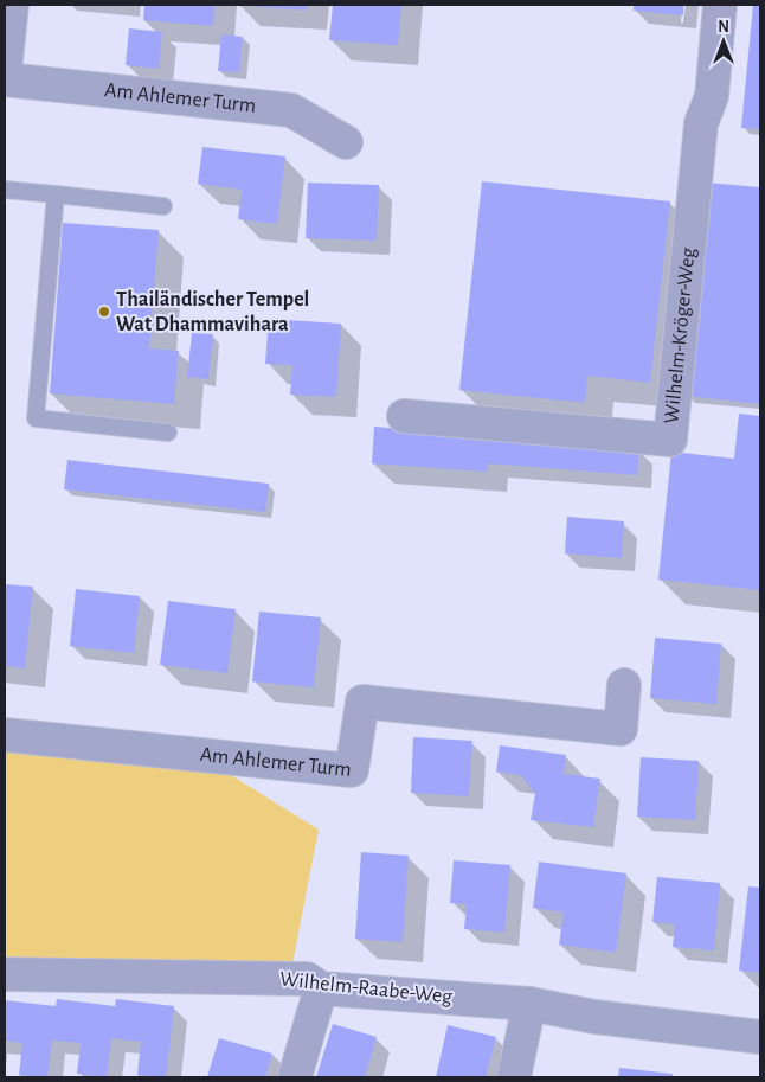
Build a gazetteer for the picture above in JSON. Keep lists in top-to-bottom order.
{
  "streets": {
    "street": ["Am Ahlemer Turm", "Wilhelm-Kröger-Weg", "Wilhelm-Raabe-Weg"]
  },
  "places": ["Thailändischer Tempel Wat Dhammavihara"],
  "north": "top"
}
